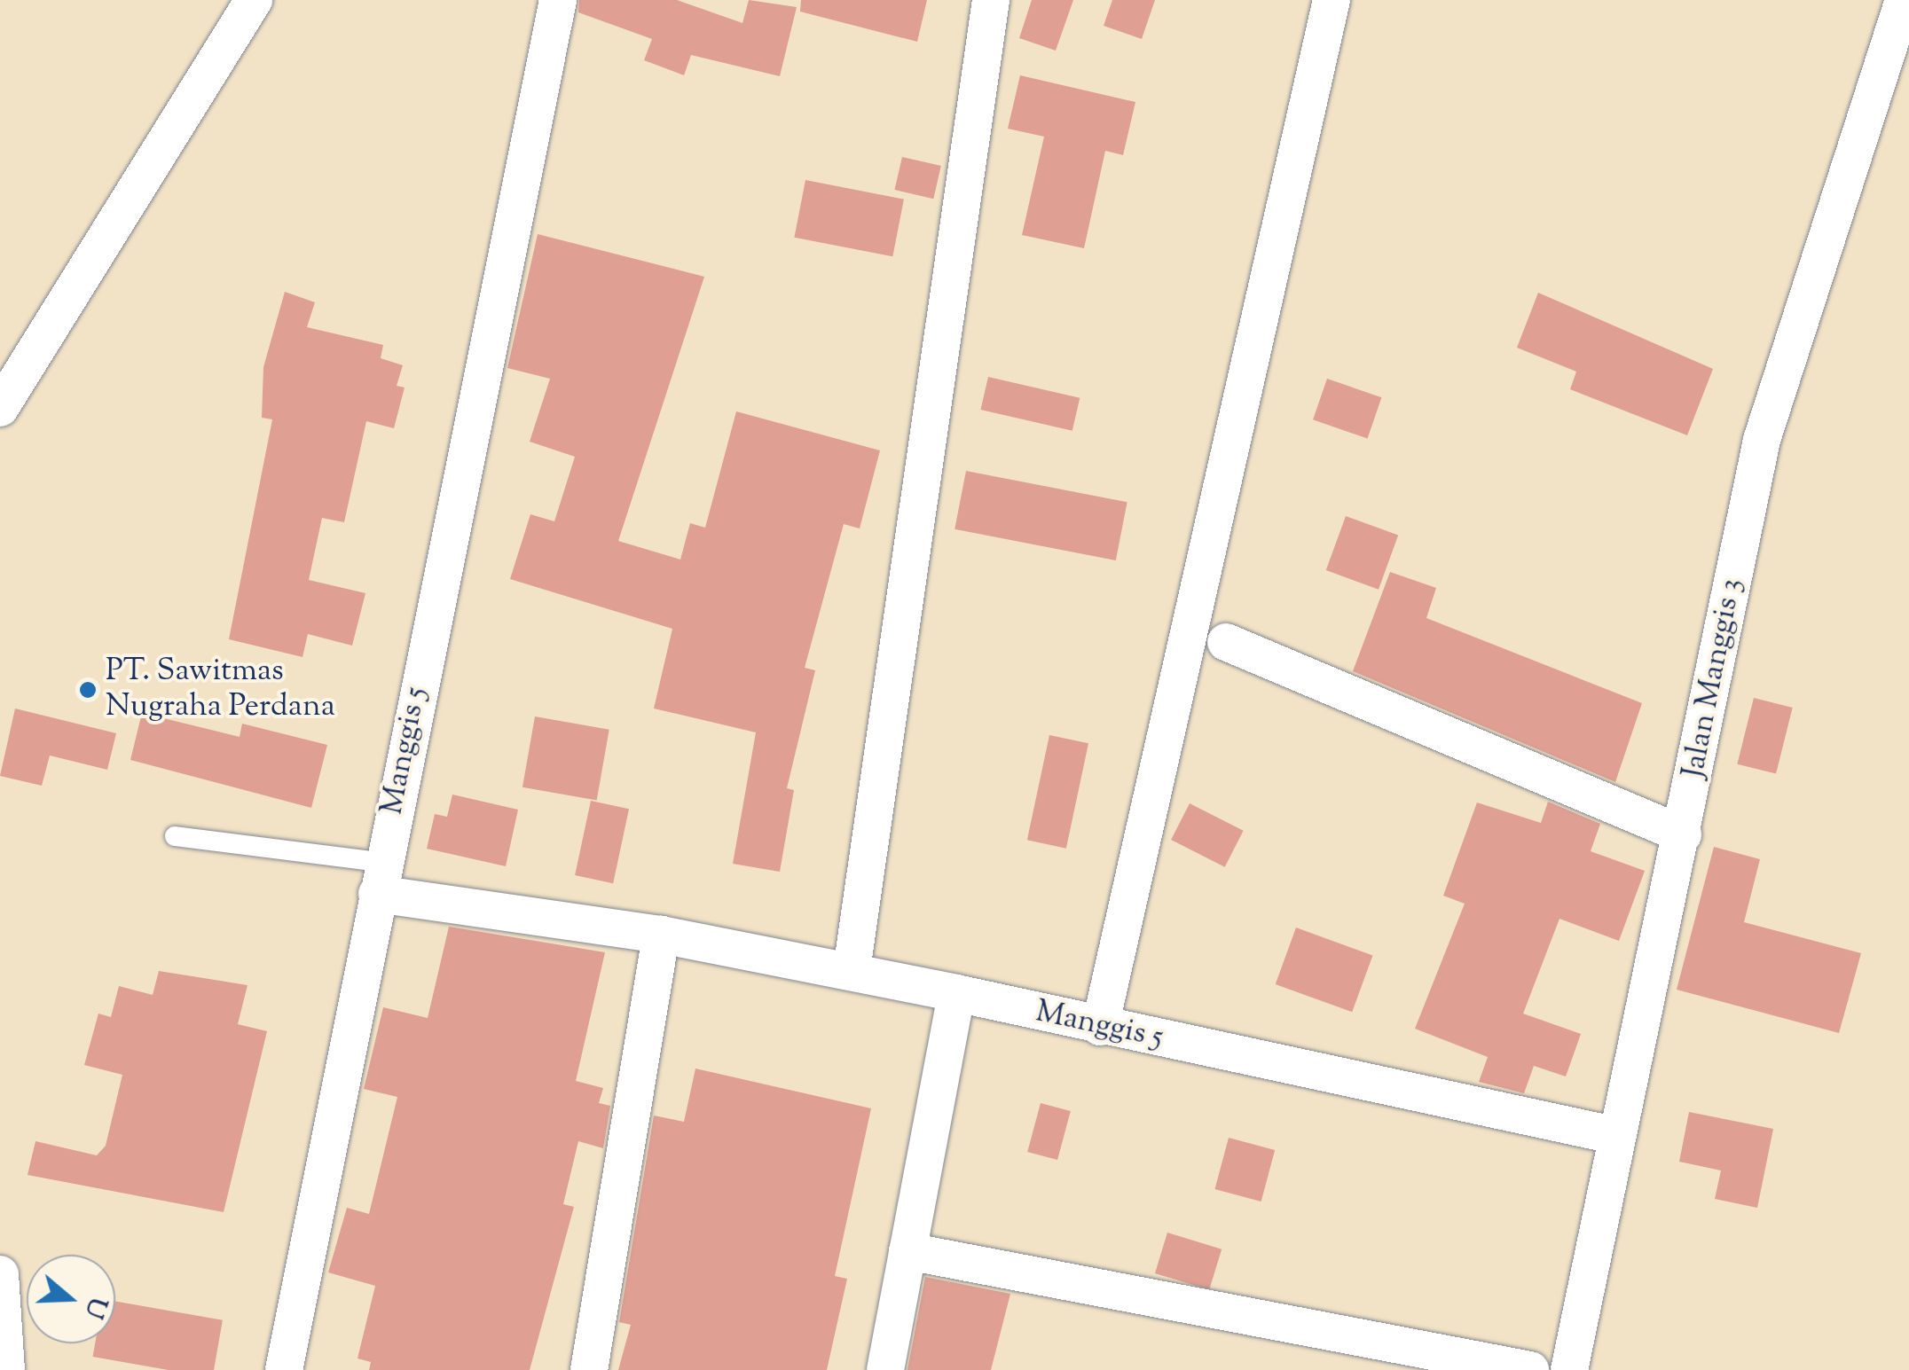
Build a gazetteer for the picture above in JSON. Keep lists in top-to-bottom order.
{
  "streets": {
    "street": ["Jalan Manggis 3", "Manggis 5"]
  },
  "crossings": [
    ["Jalan Manggis 3", "Manggis 5"]
  ],
  "places": ["PT. Sawitmas Nugraha Perdana"],
  "north": "right"
}
